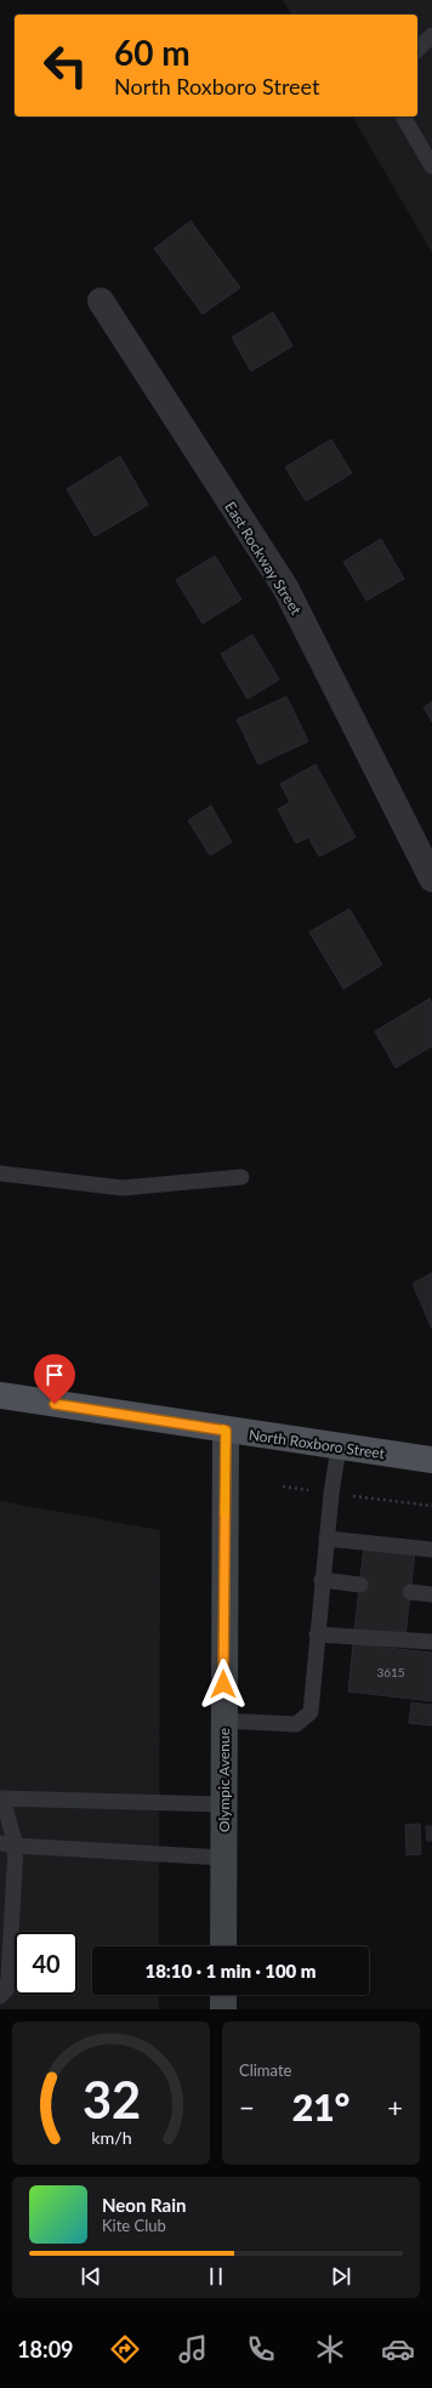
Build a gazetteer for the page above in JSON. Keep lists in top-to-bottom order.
{
  "streets": {
    "main road": ["North Roxboro Street"],
    "street": ["East Rockway Street", "Olympic Avenue"]
  },
  "crossings": [
    ["North Roxboro Street", "Olympic Avenue"]
  ],
  "house_numbers": ["3615"],
  "page": {
    "turn": ["60 m", "North Roxboro Street"],
    "limit": "40",
    "trip": "18:10 · 1 min · 100 m",
    "tile": "Climate",
    "heat": ["−", "21°", "+"],
    "song": ["Neon Rain", "Kite Club"],
    "tabs": "18:09",
    "gauge": ["32", "km/h"]
  }
}
